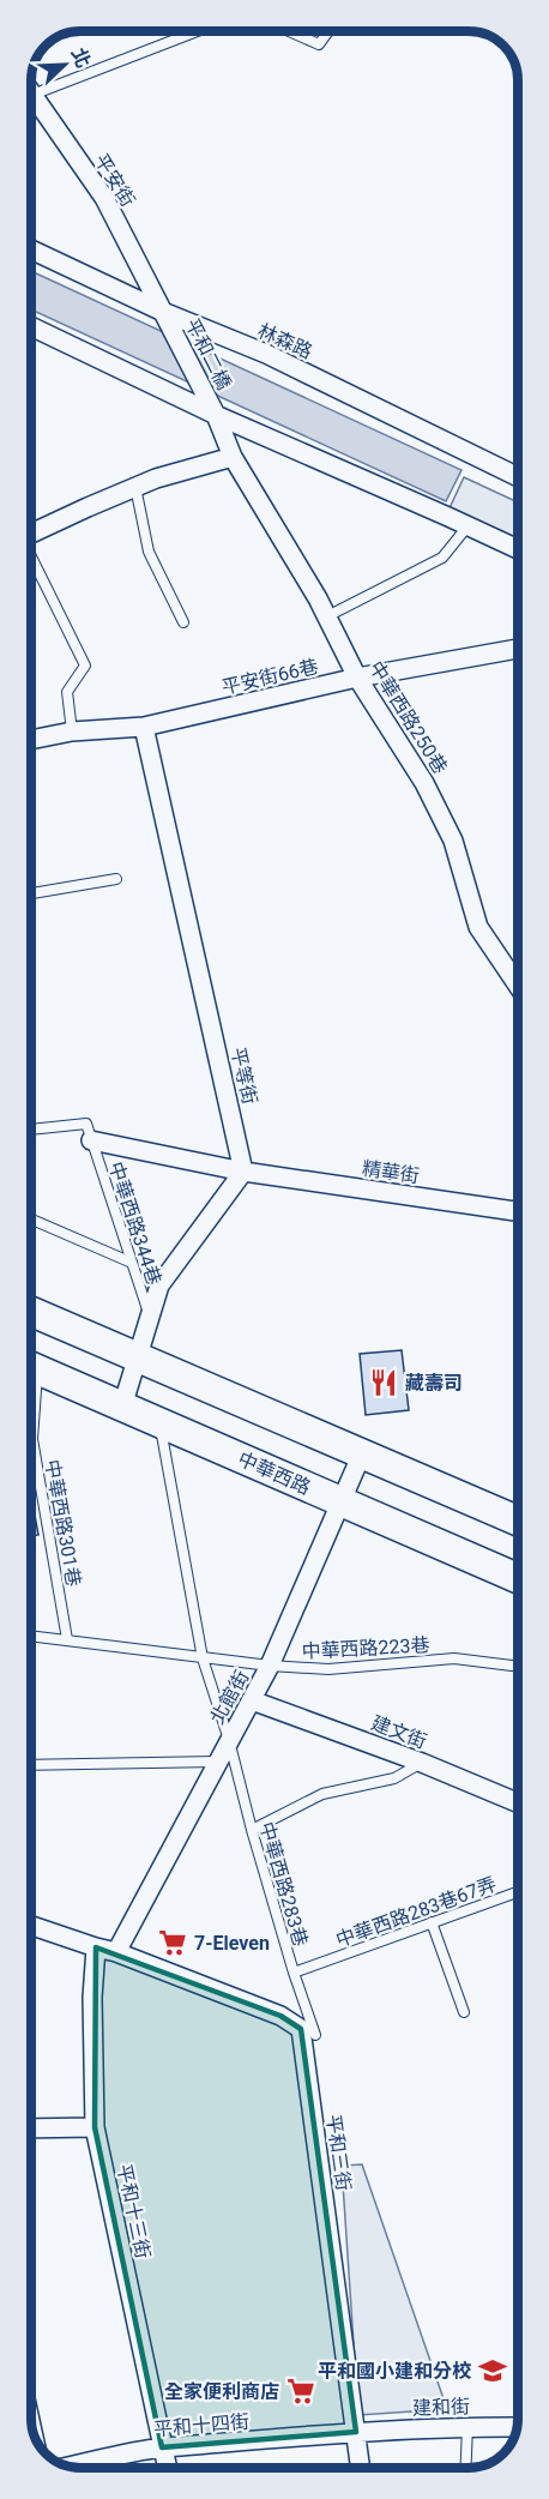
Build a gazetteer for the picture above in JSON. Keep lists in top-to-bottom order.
{
  "streets": {
    "main road": ["中華西路"],
    "street": [
      "平安街",
      "林森路",
      "平和二橋",
      "平安街66巷",
      "中華西路250巷",
      "平等街",
      "精華街",
      "北館街",
      "建文街",
      "平和三街",
      "平和十三街",
      "建和街",
      "平和十四街"
    ],
    "lane": [
      "中華西路344巷",
      "中華西路301巷",
      "中華西路223巷",
      "中華西路283巷",
      "中華西路283巷67弄"
    ]
  },
  "crossings": [
    ["平安街", "林森路"],
    ["平安街", "平和二橋"],
    ["林森路", "平和二橋"],
    ["平安街66巷", "中華西路250巷"],
    ["平安街66巷", "平等街"],
    ["平等街", "精華街"],
    ["精華街", "中華西路344巷"],
    ["中華西路", "北館街"],
    ["中華西路301巷", "中華西路223巷"],
    ["中華西路223巷", "北館街"],
    ["中華西路223巷", "中華西路283巷"],
    ["北館街", "建文街"],
    ["北館街", "中華西路283巷"],
    ["中華西路283巷", "中華西路283巷67弄"],
    ["中華西路283巷", "平和三街"],
    ["平和三街", "建和街"],
    ["平和三街", "平和十四街"],
    ["平和十三街", "平和十四街"],
    ["建和街", "平和十四街"]
  ],
  "places": {
    "restaurant": ["藏壽司"],
    "supermarket": ["7-Eleven", "全家便利商店"],
    "school or university": ["平和國小建和分校"]
  },
  "north": "top right"
}
